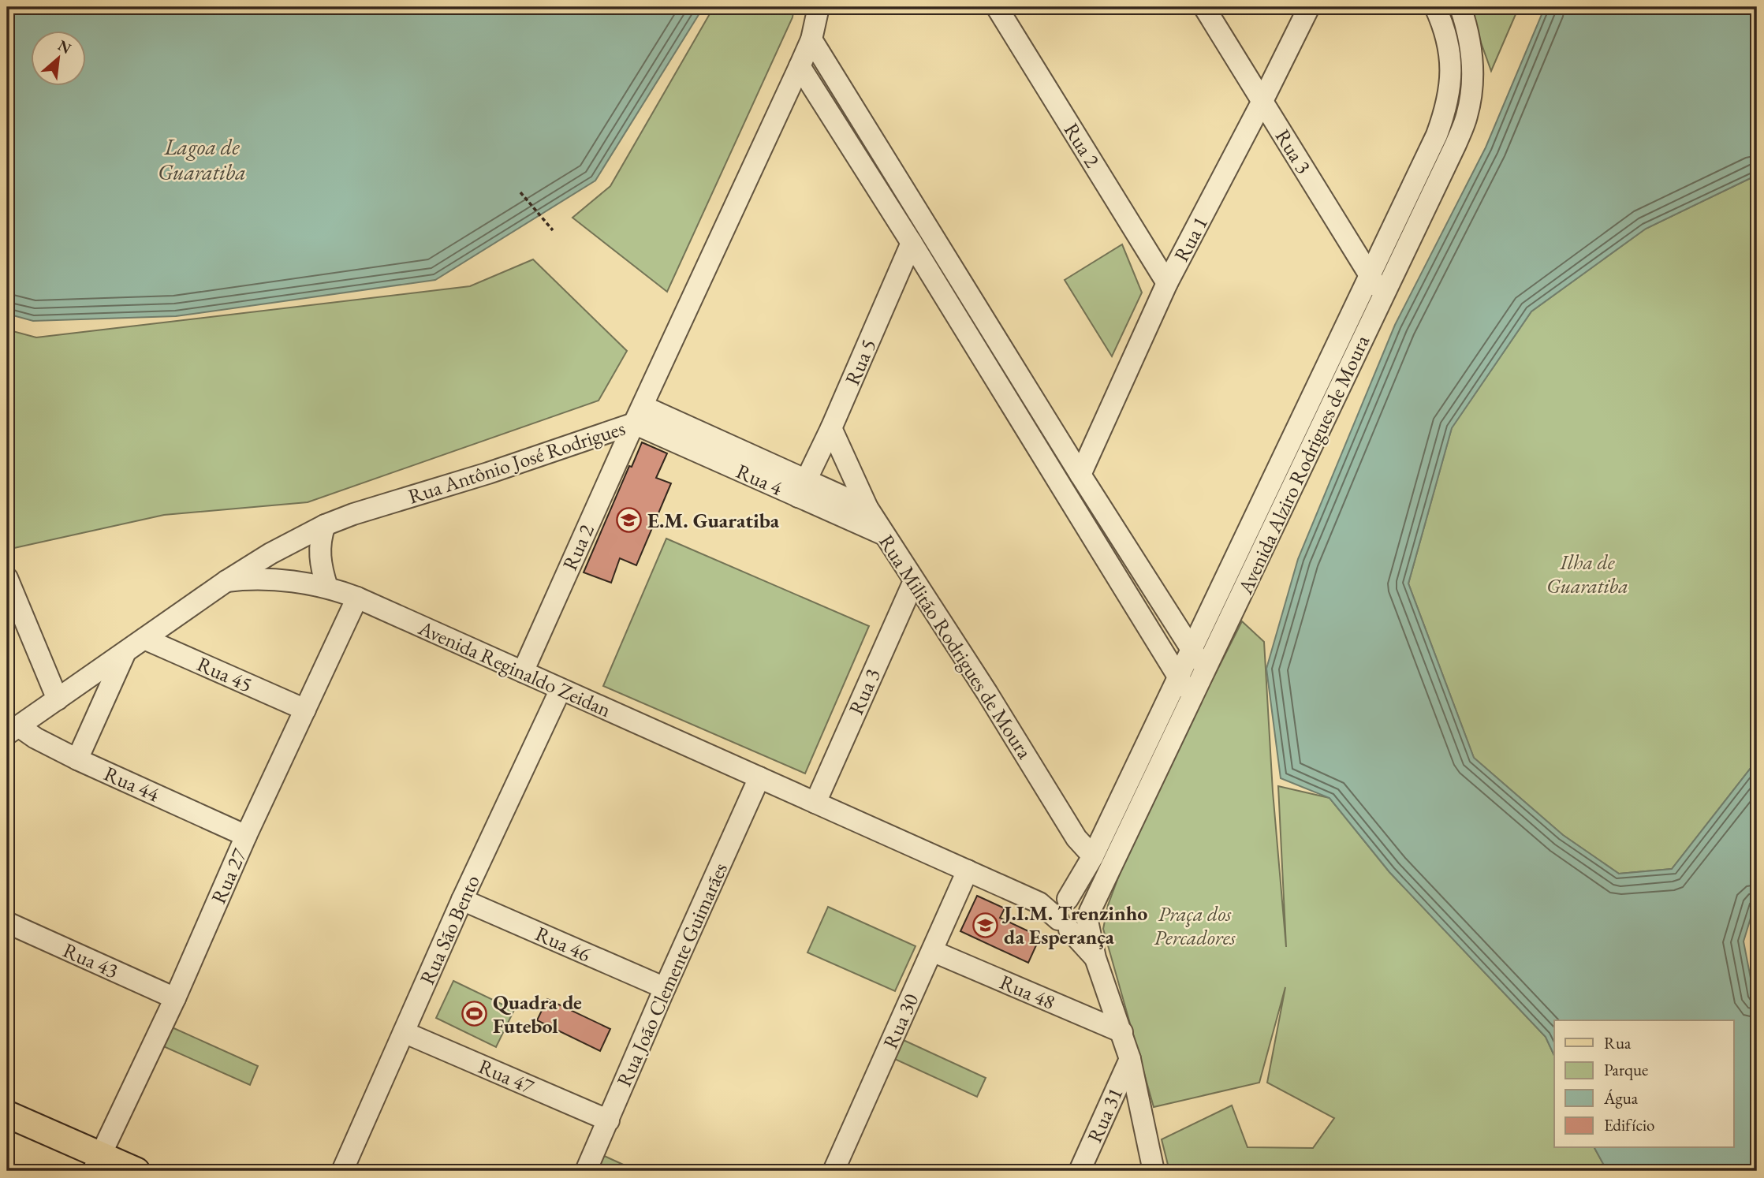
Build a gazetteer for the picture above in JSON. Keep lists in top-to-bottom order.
{
  "streets": {
    "street": [
      "Rua 2",
      "Rua 3",
      "Rua 1",
      "Rua 5",
      "Rua Antônio José Rodrigues",
      "Avenida Alziro Rodrigues de Moura",
      "Rua 4",
      "Rua Militão Rodrigues de Moura",
      "Avenida Reginaldo Zeidan",
      "Rua 45",
      "Rua 44",
      "Rua 27",
      "Rua São Bento",
      "Rua 46",
      "Rua 43",
      "Rua João Clemente Guimarães",
      "Rua 48",
      "Rua 30",
      "Rua 47",
      "Rua 31"
    ]
  },
  "crossings": [
    ["Rua 2", "Rua 1"],
    ["Rua 2", "Rua Antônio José Rodrigues"],
    ["Rua 2", "Rua 4"],
    ["Rua 2", "Avenida Reginaldo Zeidan"],
    ["Rua 3", "Rua 1"],
    ["Rua 3", "Avenida Alziro Rodrigues de Moura"],
    ["Rua 3", "Rua Militão Rodrigues de Moura"],
    ["Rua 3", "Avenida Reginaldo Zeidan"],
    ["Rua 5", "Rua 4"],
    ["Rua 5", "Rua Militão Rodrigues de Moura"],
    ["Rua Antônio José Rodrigues", "Rua 4"],
    ["Rua Antônio José Rodrigues", "Avenida Reginaldo Zeidan"],
    ["Avenida Alziro Rodrigues de Moura", "Rua Militão Rodrigues de Moura"],
    ["Avenida Alziro Rodrigues de Moura", "Avenida Reginaldo Zeidan"],
    ["Rua 4", "Rua Militão Rodrigues de Moura"],
    ["Avenida Reginaldo Zeidan", "Rua 27"],
    ["Avenida Reginaldo Zeidan", "Rua São Bento"],
    ["Avenida Reginaldo Zeidan", "Rua João Clemente Guimarães"],
    ["Avenida Reginaldo Zeidan", "Rua 30"],
    ["Rua 45", "Rua 27"],
    ["Rua 44", "Rua 27"],
    ["Rua 27", "Rua 43"],
    ["Rua São Bento", "Rua 46"],
    ["Rua São Bento", "Rua 47"],
    ["Rua 46", "Rua João Clemente Guimarães"],
    ["Rua João Clemente Guimarães", "Rua 47"],
    ["Rua 48", "Rua 30"]
  ],
  "water": ["Lagoa de Guaratiba"],
  "parks": ["Ilha de Guaratiba", "Praça dos Percadores"],
  "places": {
    "school or university": ["E.M. Guaratiba", "J.I.M. Trenzinho da Esperança"],
    "sports": ["Quadra de Futebol"]
  },
  "legend": [
    "Rua",
    "Parque",
    "Água",
    "Edifício"
  ],
  "north": "top right"
}
